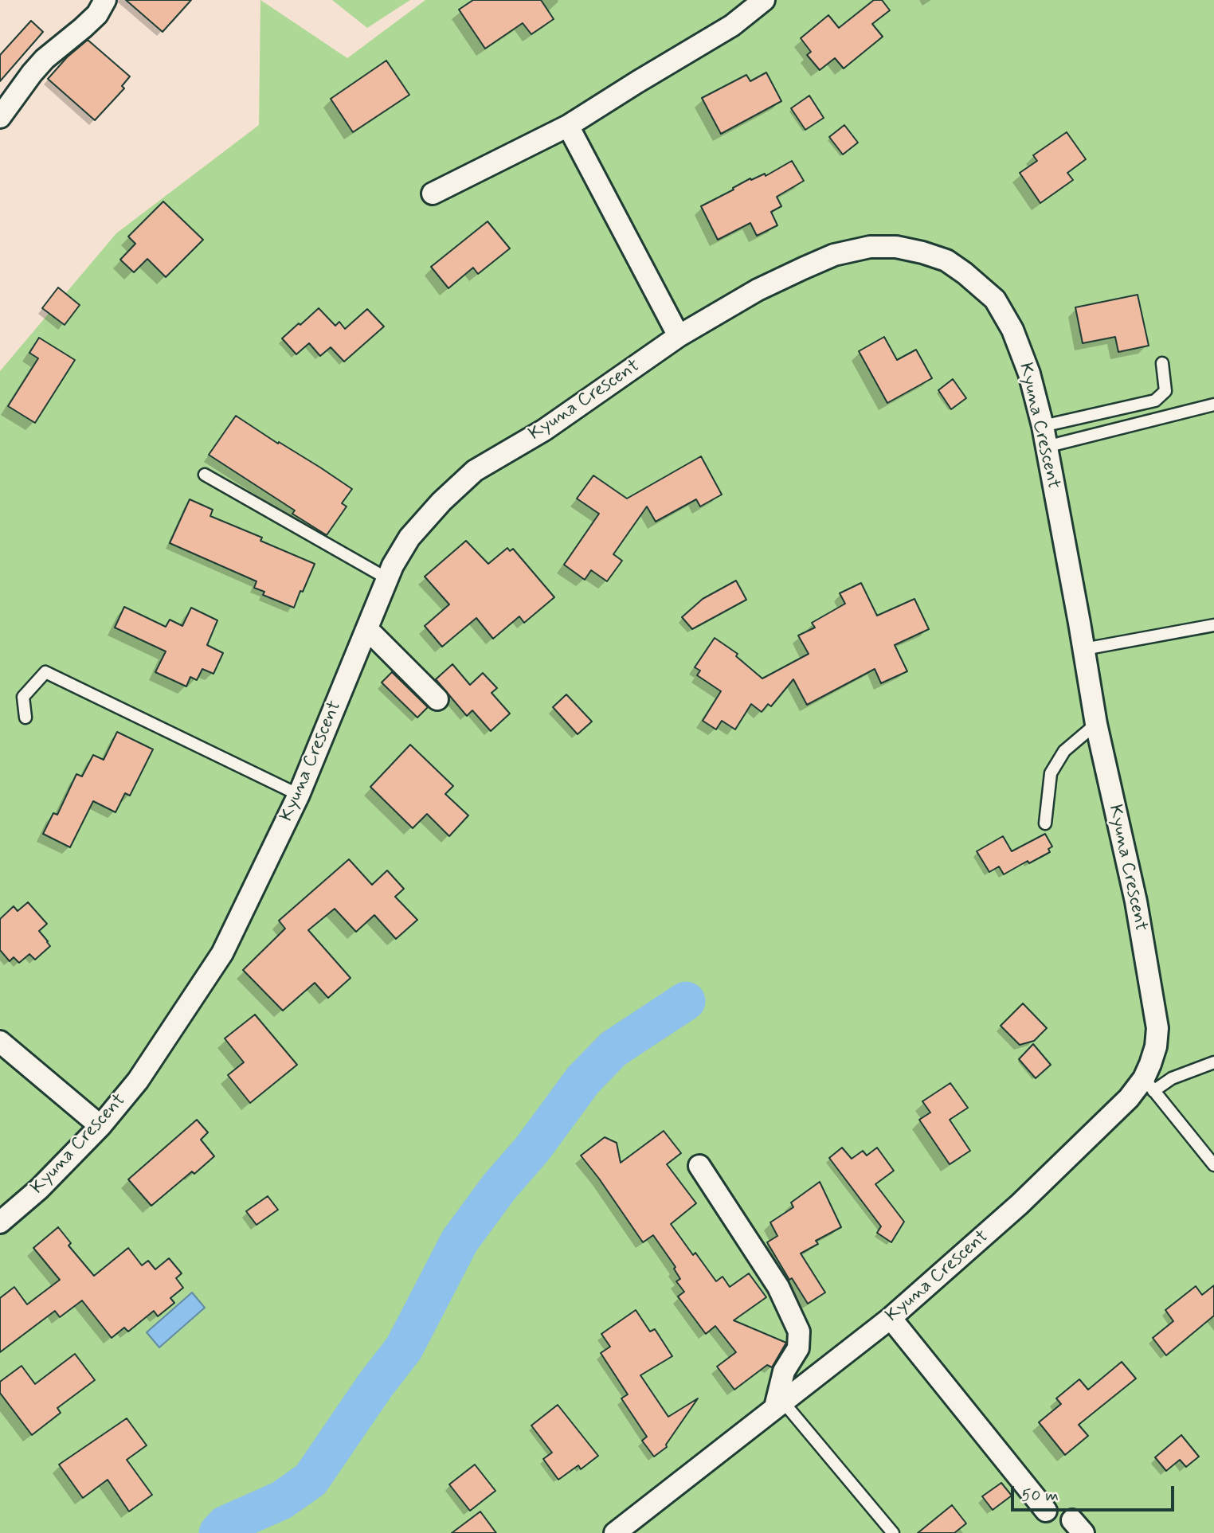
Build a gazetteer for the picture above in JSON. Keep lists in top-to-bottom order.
{
  "streets": {
    "street": ["Kyuna Crescent"]
  },
  "scale_bar": "50 m"
}
